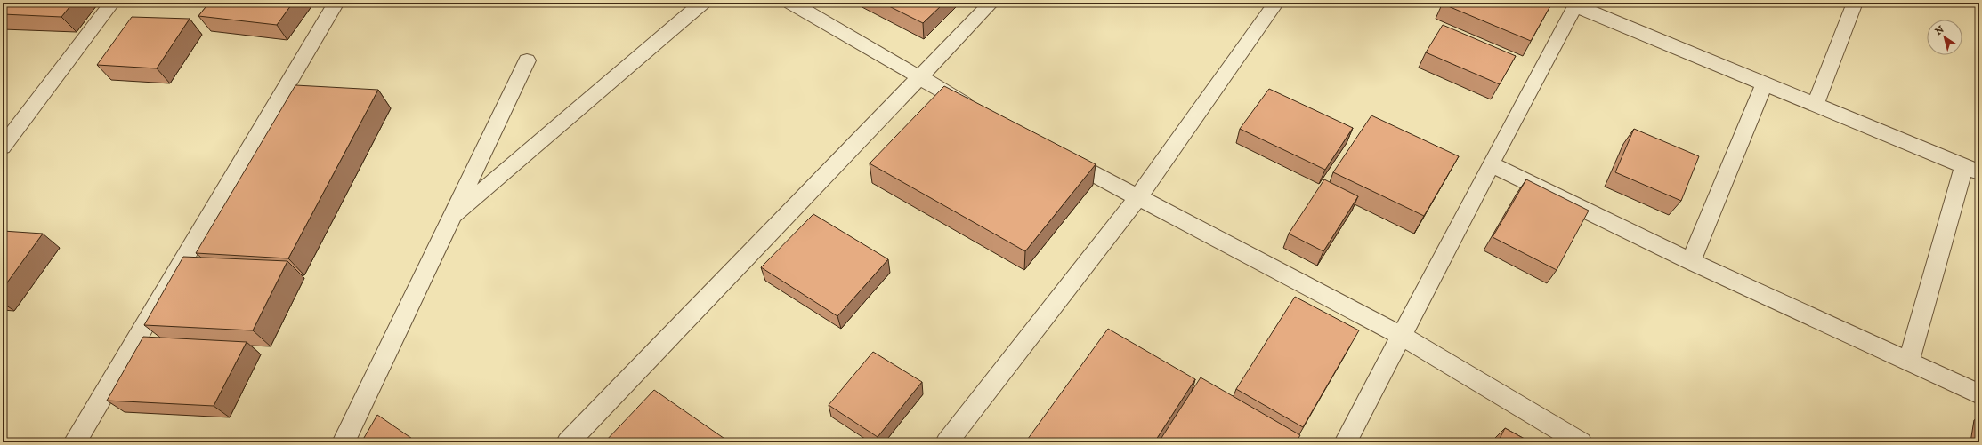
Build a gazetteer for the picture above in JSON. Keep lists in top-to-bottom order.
{
  "north": "top left"
}
